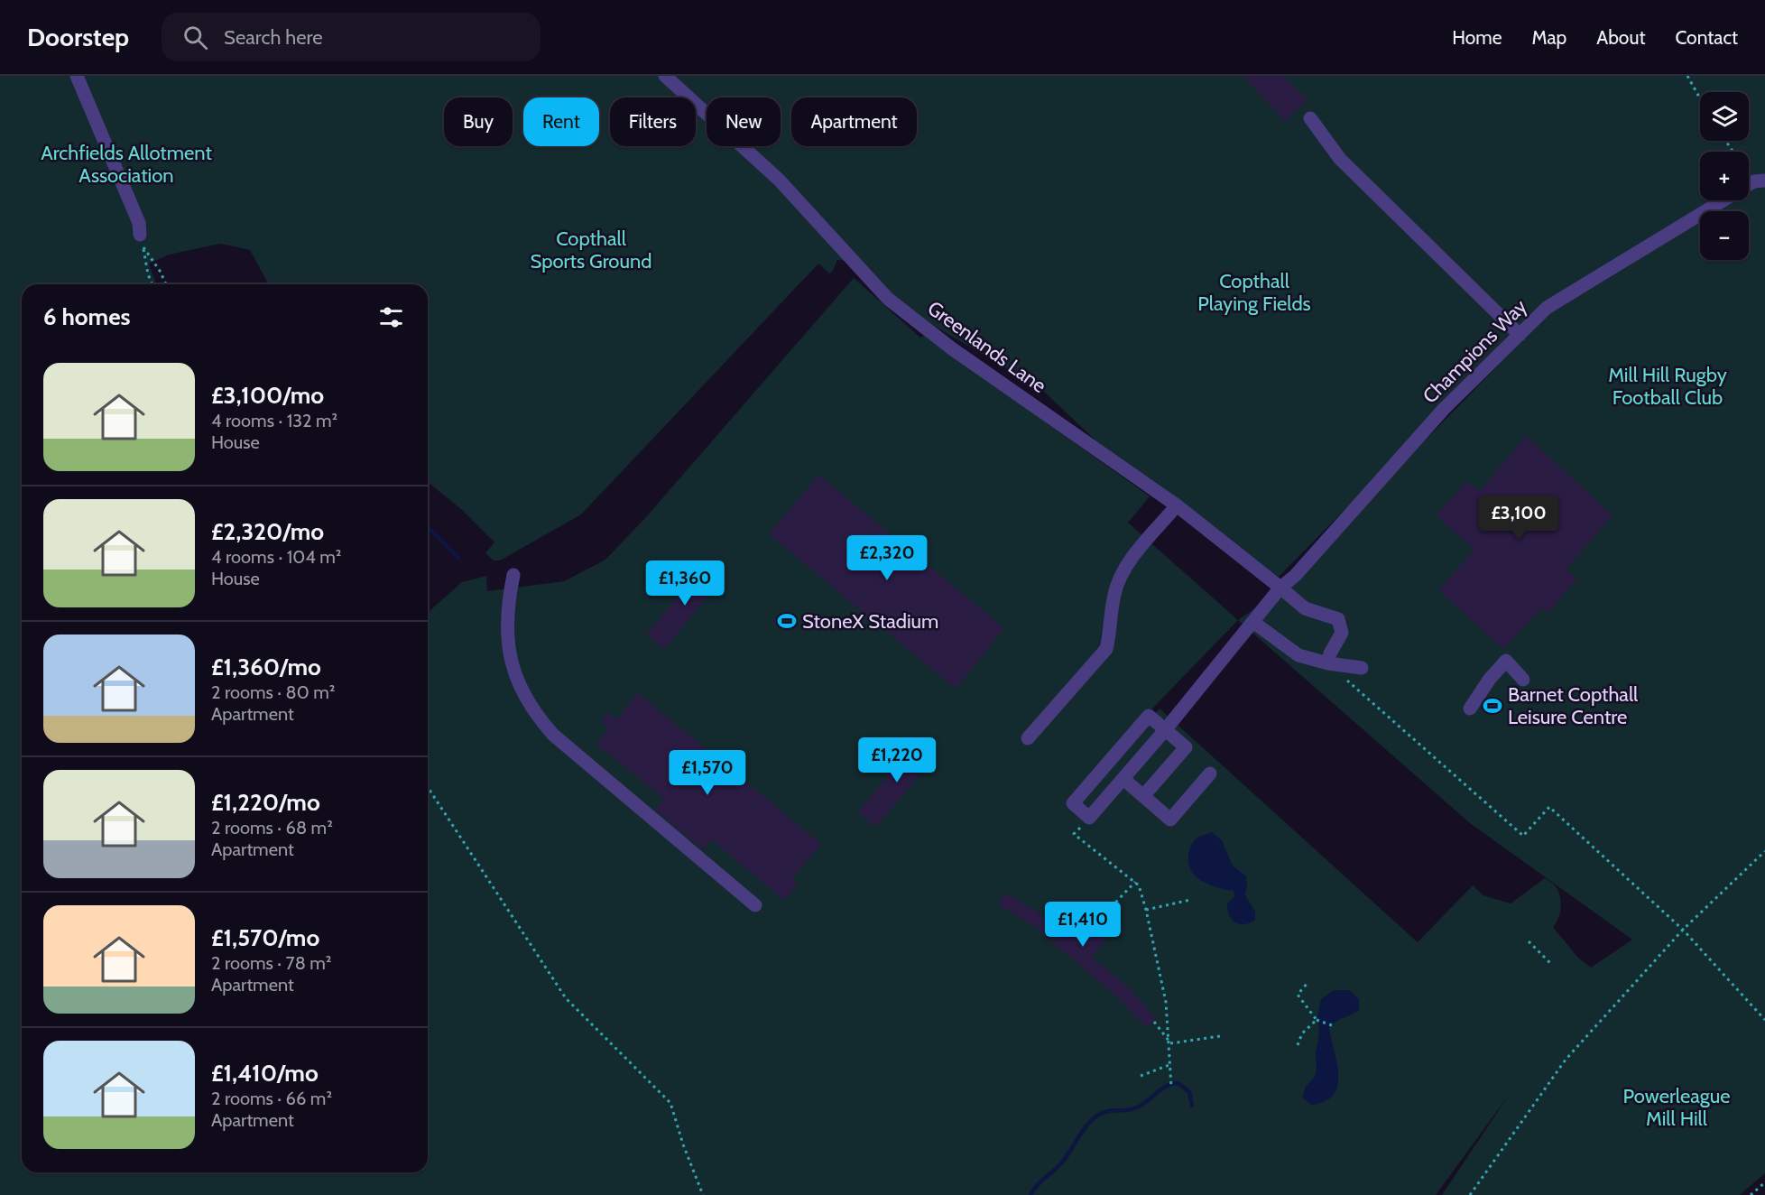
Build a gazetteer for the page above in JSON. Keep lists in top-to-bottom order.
{
  "streets": {
    "street": ["Greenlands Lane", "Champions Way"]
  },
  "crossings": [
    ["Greenlands Lane", "Champions Way"]
  ],
  "parks": [
    "Archfields Allotment Association",
    "Copthall Sports Ground",
    "Copthall Playing Fields",
    "Mill Hill Rugby Football Club",
    "Powerleague Mill Hill"
  ],
  "places": {
    "sports": ["StoneX Stadium", "Barnet Copthall Leisure Centre"]
  },
  "page": {
    "header": "Doorstep",
    "search": "Search here",
    "nav": [
      "Home",
      "Map",
      "About",
      "Contact"
    ],
    "map_buttons": ["+", "−"],
    "chip": [
      "Buy",
      "Rent",
      "Filters",
      "New",
      "Apartment"
    ],
    "heading": "6 homes",
    "list": [
      {
        "name": "£3,100/mo",
        "note": "4 rooms · 132 m² · House"
      },
      {
        "name": "£2,320/mo",
        "note": "4 rooms · 104 m² · House"
      },
      {
        "name": "£1,360/mo",
        "note": "2 rooms · 80 m² · Apartment"
      },
      {
        "name": "£1,220/mo",
        "note": "2 rooms · 68 m² · Apartment"
      },
      {
        "name": "£1,570/mo",
        "note": "2 rooms · 78 m² · Apartment"
      },
      {
        "name": "£1,410/mo",
        "note": "2 rooms · 66 m² · Apartment"
      }
    ],
    "price": [
      "£3,100",
      "£2,320",
      "£1,360",
      "£1,220",
      "£1,570",
      "£1,410"
    ]
  }
}
